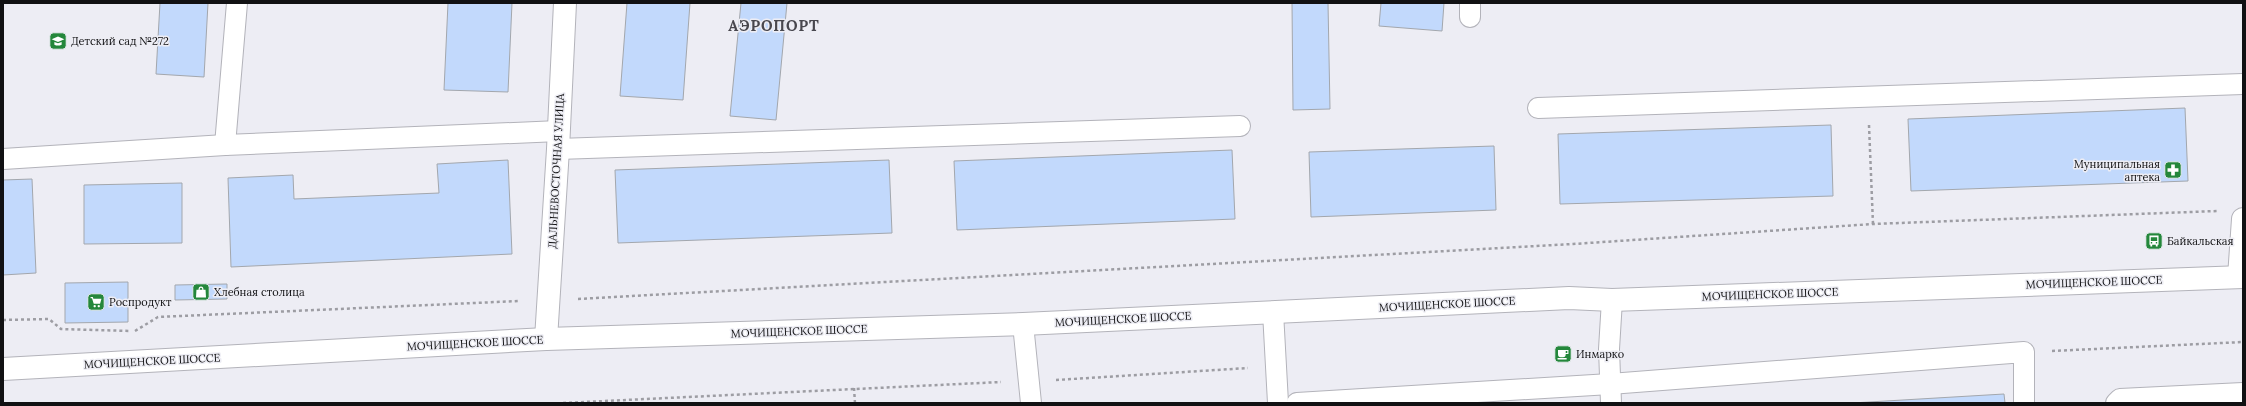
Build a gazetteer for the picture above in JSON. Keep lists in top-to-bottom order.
{
  "streets": {
    "main road": ["ДАЛЬНЕВОСТОЧНАЯ УЛИЦА", "МОЧИЩЕНСКОЕ ШОССЕ"]
  },
  "crossings": [
    ["ДАЛЬНЕВОСТОЧНАЯ УЛИЦА", "МОЧИЩЕНСКОЕ ШОССЕ"]
  ],
  "districts": ["АЭРОПОРТ"],
  "places": {
    "school or university": ["Детский сад №272"],
    "pharmacy": ["Муниципальная аптека"],
    "bus stop": ["Байкальская"],
    "shop": ["Хлебная столица"],
    "supermarket": ["Роспродукт"],
    "cafe": ["Инмарко"]
  }
}
